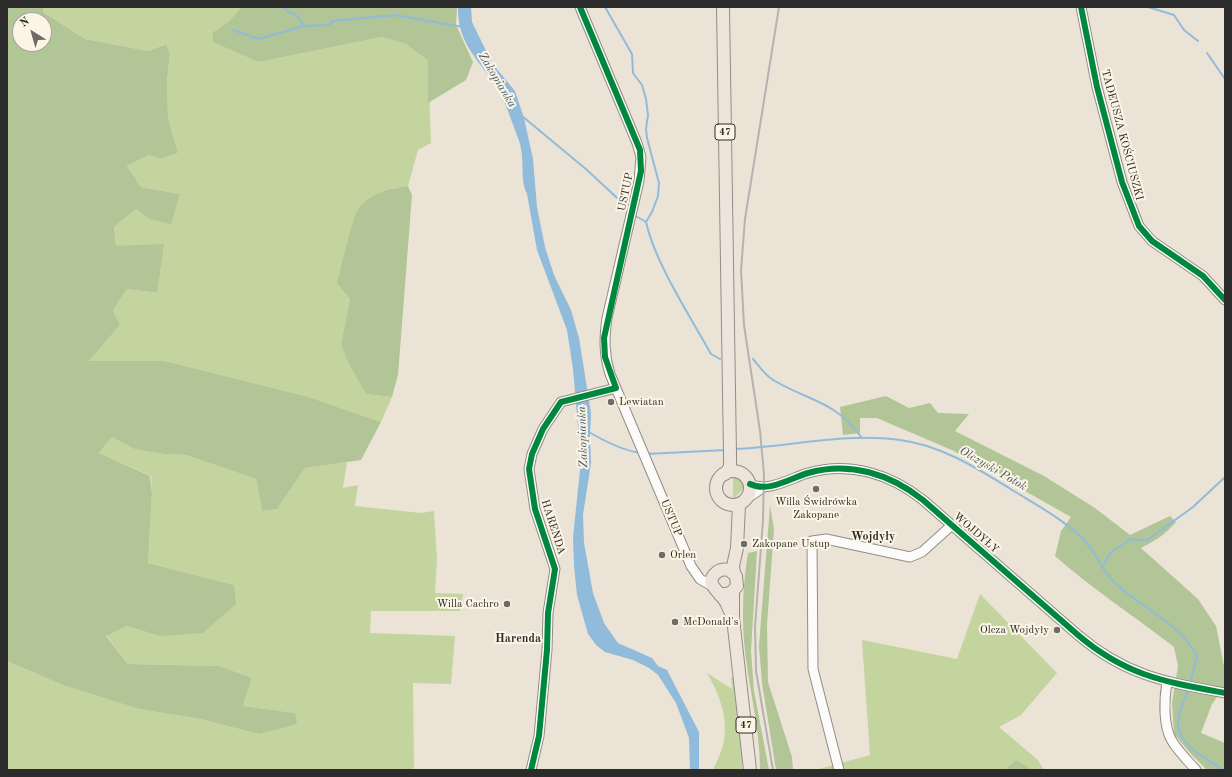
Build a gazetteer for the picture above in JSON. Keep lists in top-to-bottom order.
{
  "streets": {
    "main road": ["47", "USTUP"],
    "street": ["TADEUSZA KOŚCIUSZKI", "HARENDA", "WOJDYŁY"]
  },
  "crossings": [
    ["47", "USTUP"],
    ["47", "WOJDYŁY"],
    ["USTUP", "HARENDA"]
  ],
  "districts": ["Wojdyły", "Harenda"],
  "water": ["Zakopianka", "Olczyski Potok"],
  "places": [
    "Lewiatan",
    "Willa Świdrówka Zakopane",
    "Zakopane Ustup",
    "Orlen",
    "Willa Cachro",
    "McDonald's",
    "Olcza Wojdyły"
  ],
  "north": "top left"
}
